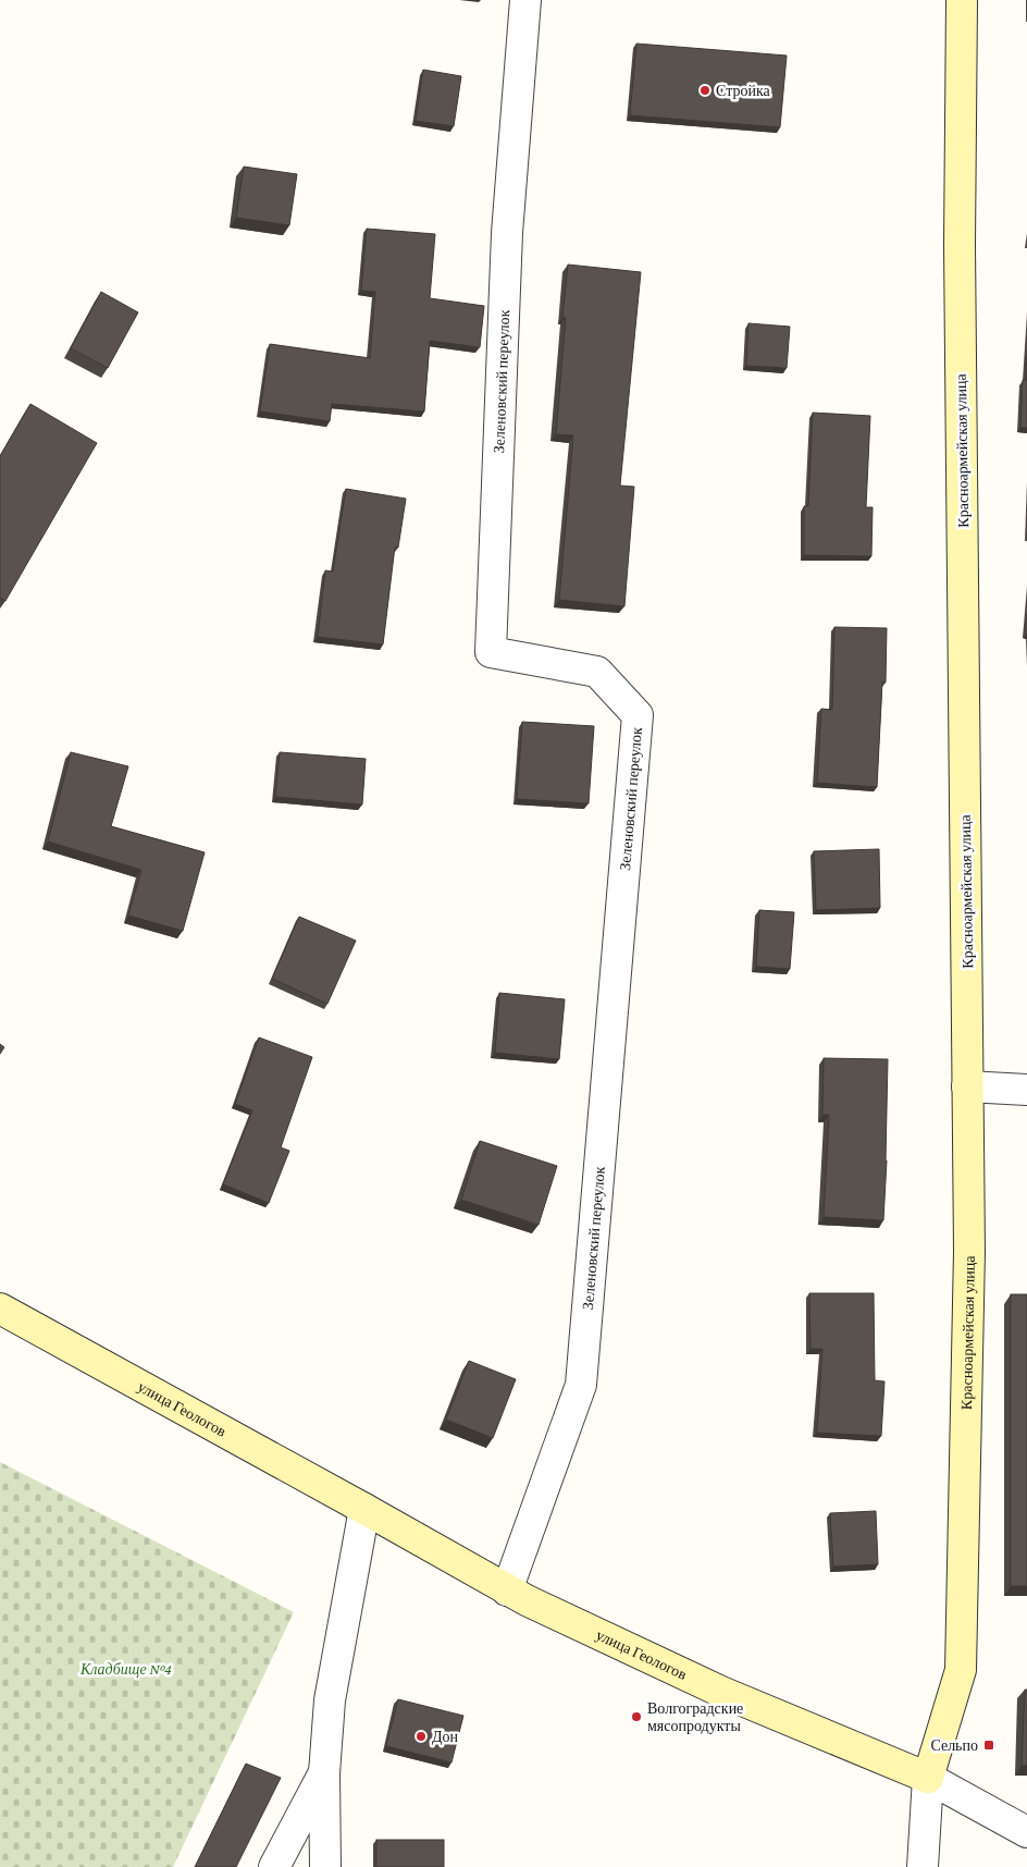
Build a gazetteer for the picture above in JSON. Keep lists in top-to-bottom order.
{
  "streets": {
    "street": ["Зеленовский переулок", "Красноармейская улица", "улица Геологов"]
  },
  "crossings": [
    ["Зеленовский переулок", "улица Геологов"],
    ["Красноармейская улица", "улица Геологов"]
  ],
  "parks": ["Кладбище №4"],
  "places": {
    "other": ["Стройка", "Волгоградские мясопродукты", "Дон"],
    "transit": ["Сельпо"]
  }
}
